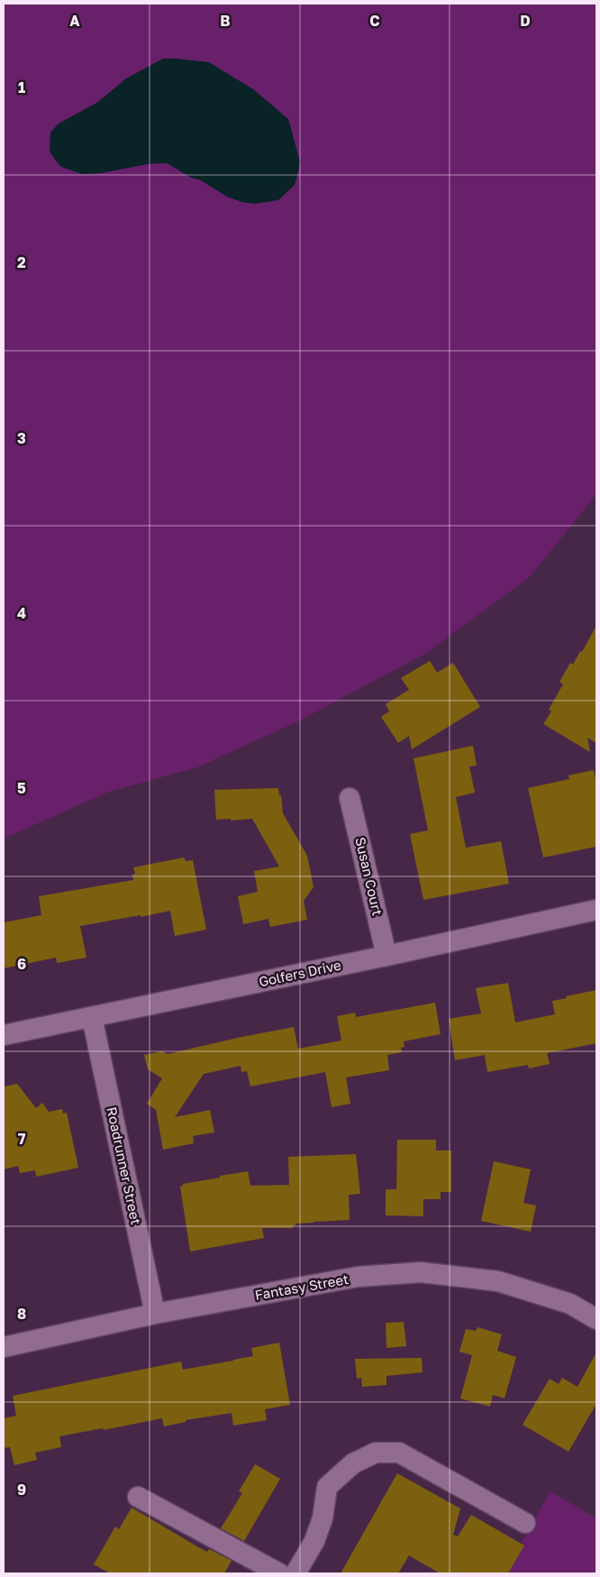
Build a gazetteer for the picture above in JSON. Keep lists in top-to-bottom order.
{
  "streets": {
    "street": [
      "Susan Court",
      "Golfers Drive",
      "Roadrunner Street",
      "Fantasy Street"
    ]
  },
  "crossings": [
    ["Susan Court", "Golfers Drive"],
    ["Golfers Drive", "Roadrunner Street"],
    ["Roadrunner Street", "Fantasy Street"]
  ],
  "grid": {
    "columns": [
      "A",
      "B",
      "C",
      "D"
    ],
    "rows": [
      "1",
      "2",
      "3",
      "4",
      "5",
      "6",
      "7",
      "8",
      "9"
    ]
  }
}
